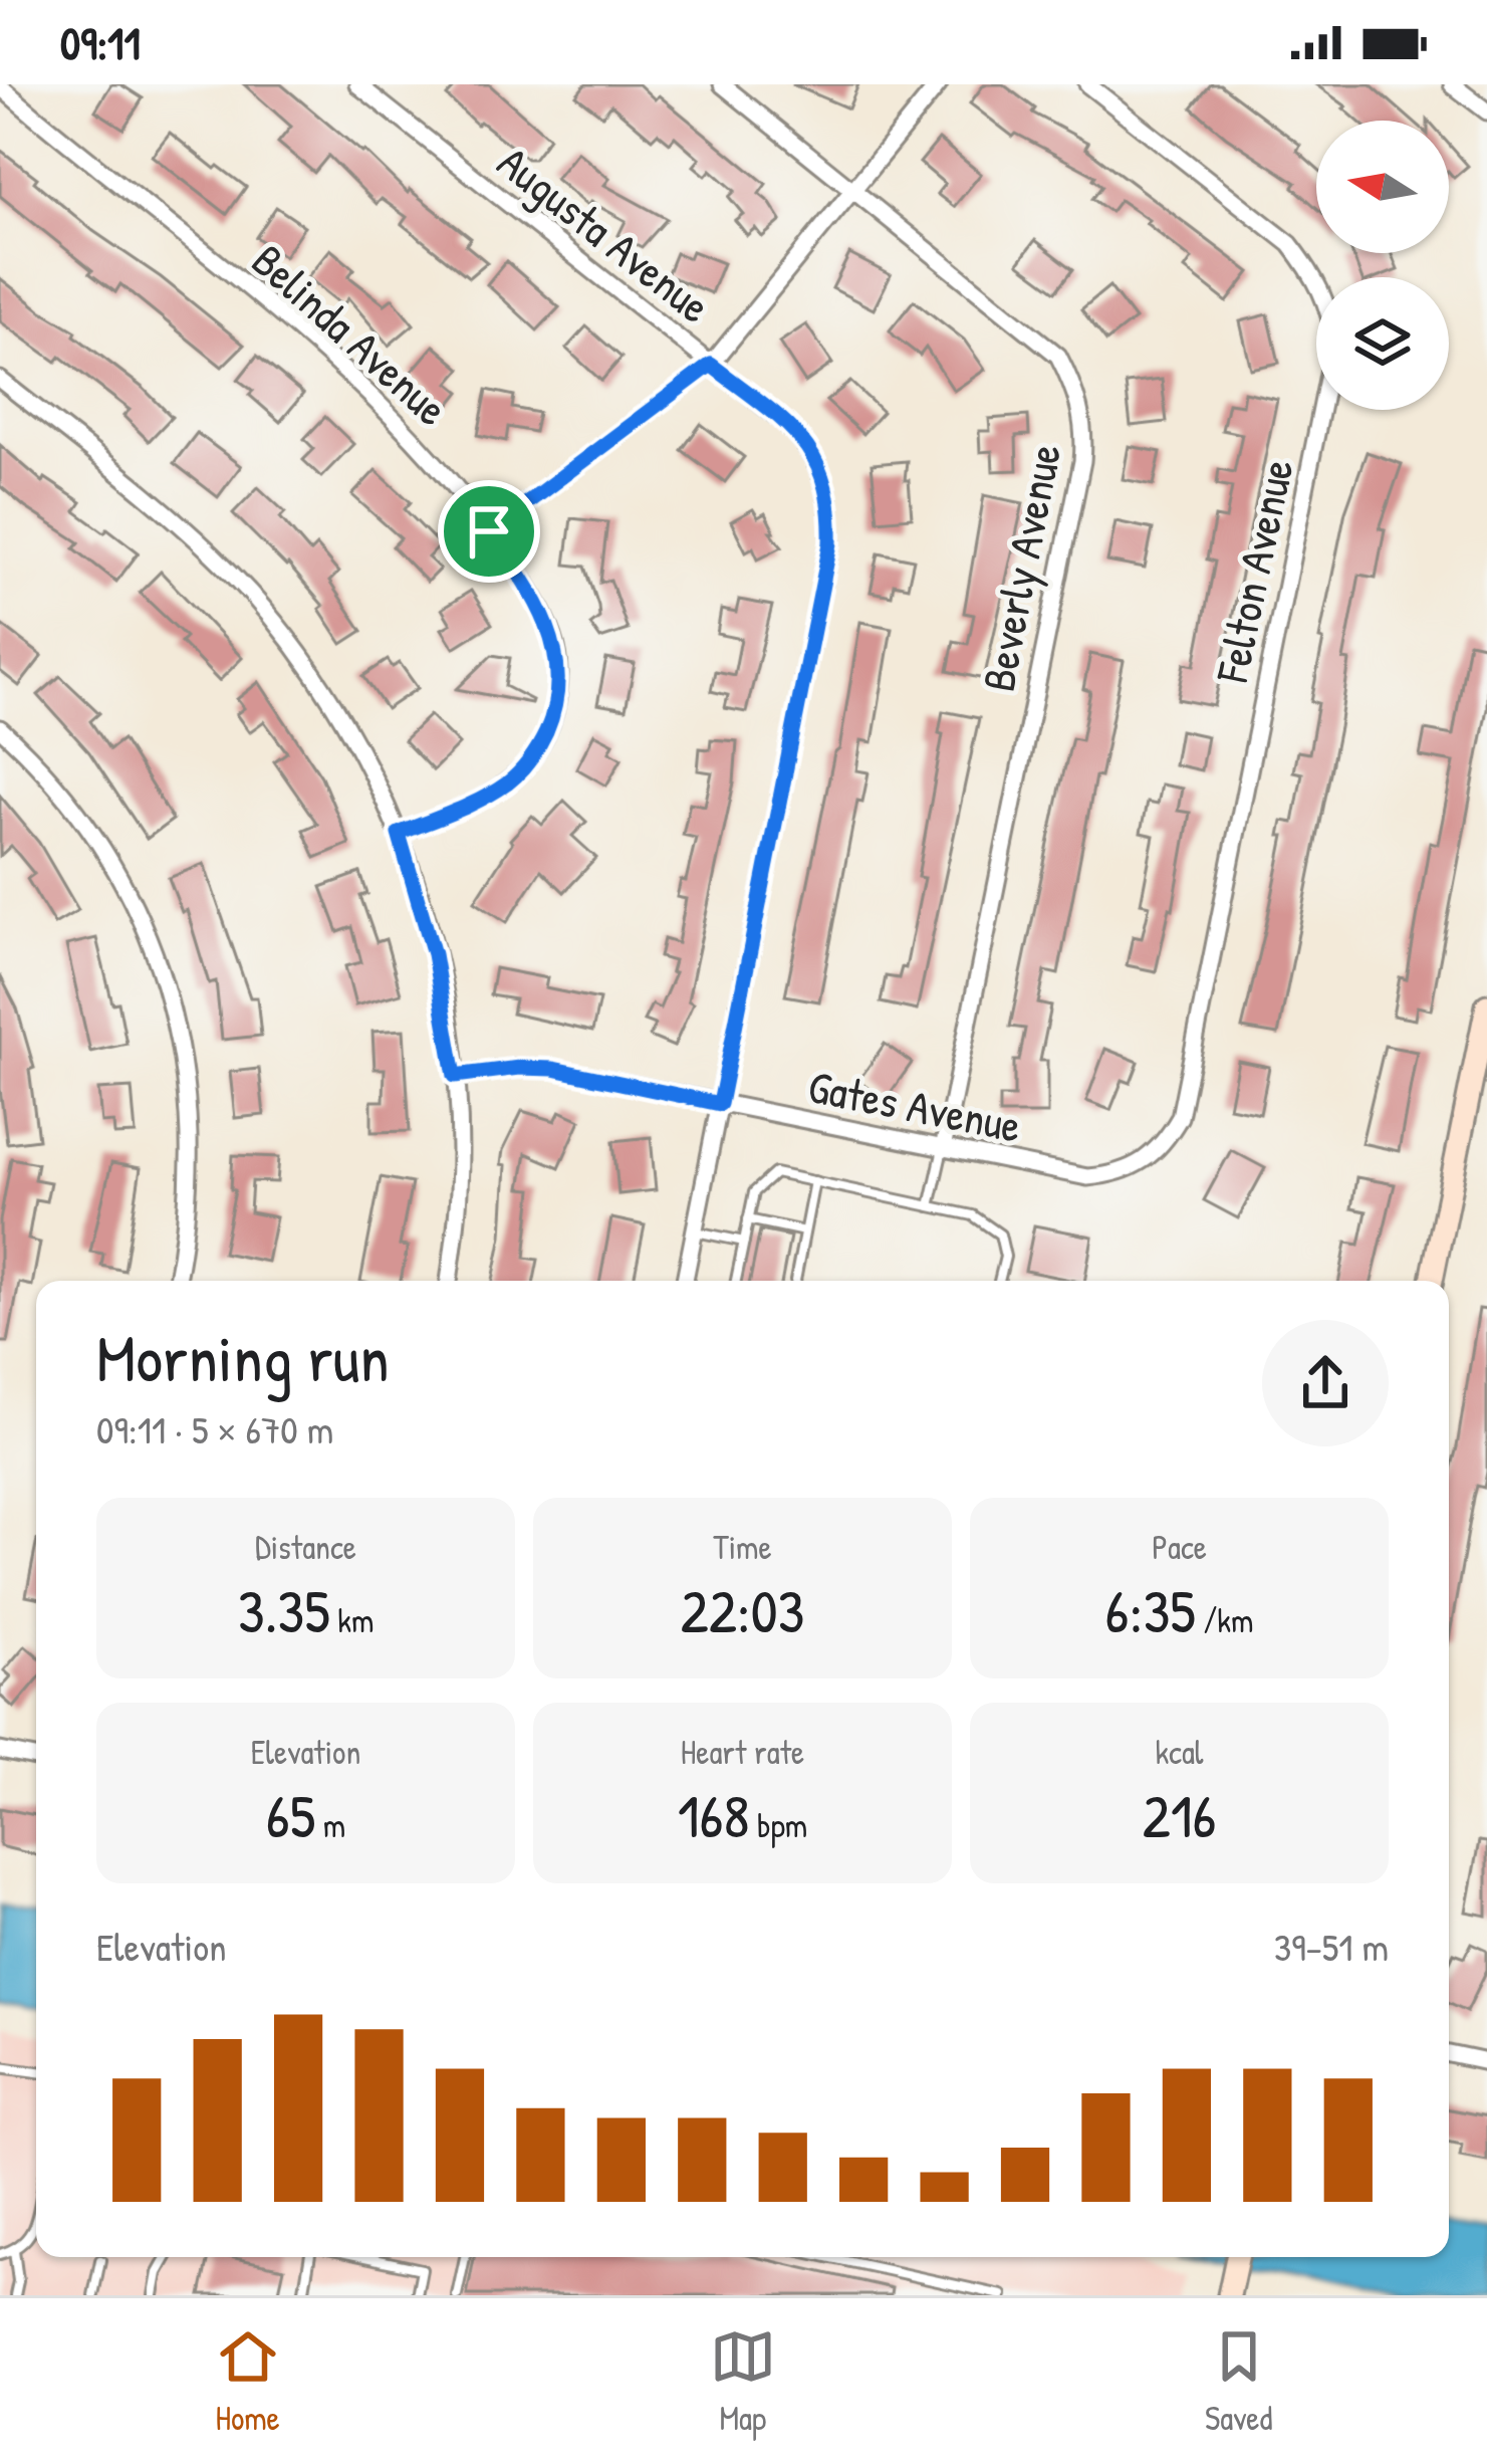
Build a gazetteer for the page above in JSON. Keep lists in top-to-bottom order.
{
  "streets": {
    "street": [
      "Augusta Avenue",
      "Belinda Avenue",
      "Beverly Avenue",
      "Felton Avenue",
      "Gates Avenue"
    ]
  },
  "crossings": [
    ["Augusta Avenue", "Gates Avenue"],
    ["Beverly Avenue", "Gates Avenue"],
    ["Felton Avenue", "Gates Avenue"]
  ],
  "north": "left",
  "page": {
    "status": "09:11",
    "heading": ["Morning run", "09:11 · 5 × 670 m"],
    "stats": [
      ["Distance", "3.35 km"],
      ["Time", "22:03"],
      ["Pace", "6:35 /km"],
      ["Elevation", "65 m"],
      ["Heart rate", "168 bpm"],
      ["kcal", "216"]
    ],
    "chart": ["Elevation", "39–51 m"],
    "tabs": ["Home", "Map", "Saved"]
  }
}
